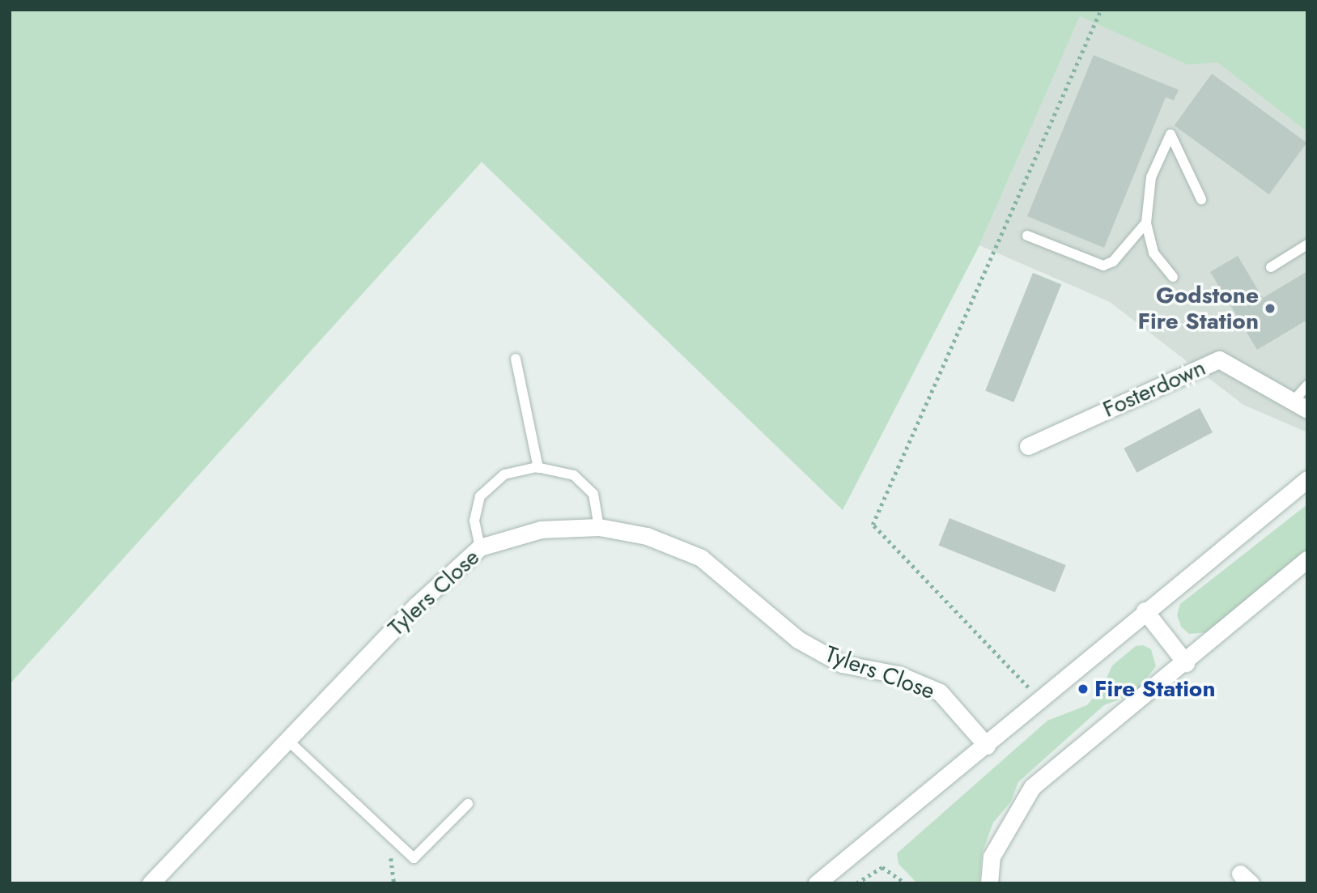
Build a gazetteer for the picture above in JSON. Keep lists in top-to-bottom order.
{
  "streets": {
    "street": ["Fosterdown", "Tylers Close"]
  },
  "places": ["Godstone Fire Station", "Fire Station"]
}
